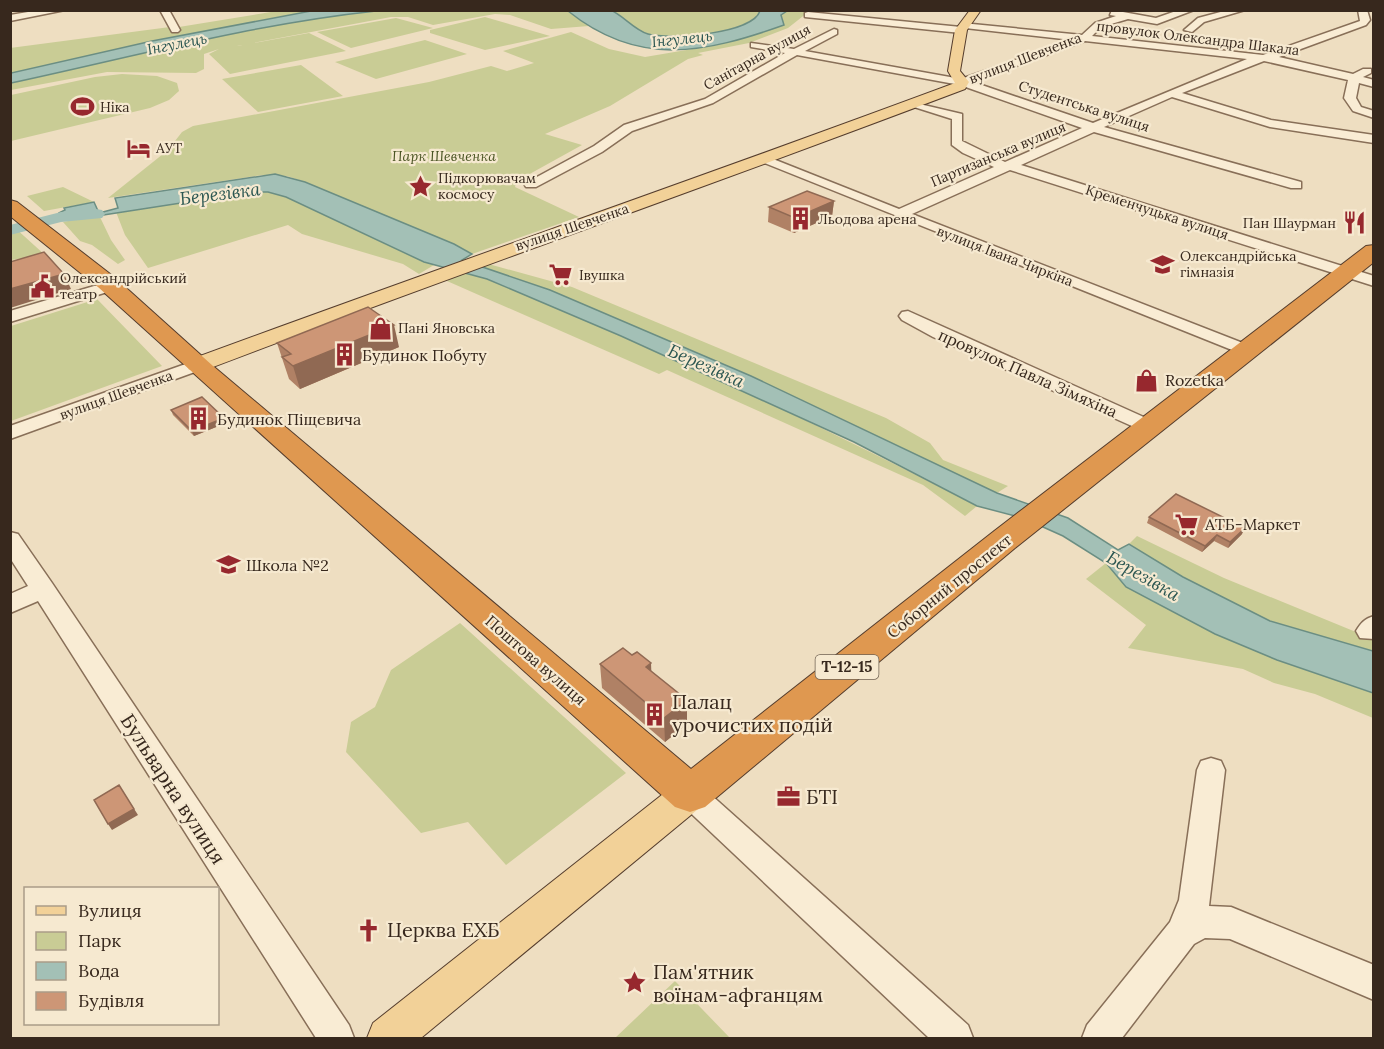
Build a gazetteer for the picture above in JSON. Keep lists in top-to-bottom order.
{
  "streets": {
    "highway": ["Соборний проспект", "Поштова вулиця", "Т-12-15"],
    "main road": ["вулиця Шевченка"],
    "street": [
      "провулок Олександра Шакала",
      "Санітарна вулиця",
      "Студентська вулиця",
      "Партизанська вулиця",
      "Кременчуцька вулиця",
      "вулиця Івана Чиркіна",
      "провулок Павла Зімяхіна",
      "Бульварна вулиця"
    ]
  },
  "crossings": [
    ["провулок Олександра Шакала", "вулиця Шевченка"],
    ["провулок Олександра Шакала", "Партизанська вулиця"],
    ["Санітарна вулиця", "Студентська вулиця"],
    ["вулиця Шевченка", "Студентська вулиця"],
    ["вулиця Шевченка", "Кременчуцька вулиця"],
    ["вулиця Шевченка", "вулиця Івана Чиркіна"],
    ["вулиця Шевченка", "Поштова вулиця"],
    ["Студентська вулиця", "Партизанська вулиця"],
    ["Партизанська вулиця", "Кременчуцька вулиця"],
    ["Партизанська вулиця", "вулиця Івана Чиркіна"],
    ["Кременчуцька вулиця", "Соборний проспект"],
    ["вулиця Івана Чиркіна", "Соборний проспект"],
    ["провулок Павла Зімяхіна", "Соборний проспект"],
    ["Соборний проспект", "Поштова вулиця"]
  ],
  "water": ["Інгулець", "Березівка"],
  "parks": ["Парк Шевченка"],
  "places": {
    "sports": ["Ніка"],
    "hotel": ["АУТ"],
    "place": ["Підкорювачам космосу", "Пам'ятник воїнам-афганцям"],
    "building": [
      "Льодова арена",
      "Будинок Побуту",
      "Будинок Піщевича",
      "Палац урочистих подій"
    ],
    "restaurant": ["Пан Шаурман"],
    "school or university": ["Олександрійська гімназія", "Школа №2"],
    "supermarket": ["Івушка", "АТБ-Маркет"],
    "public building": ["Олександрійський театр"],
    "shop": ["Пані Яновська", "Rozetka"],
    "office": ["БТІ"],
    "church": ["Церква ЕХБ"]
  },
  "legend": [
    "Вулиця",
    "Парк",
    "Вода",
    "Будівля"
  ]
}
